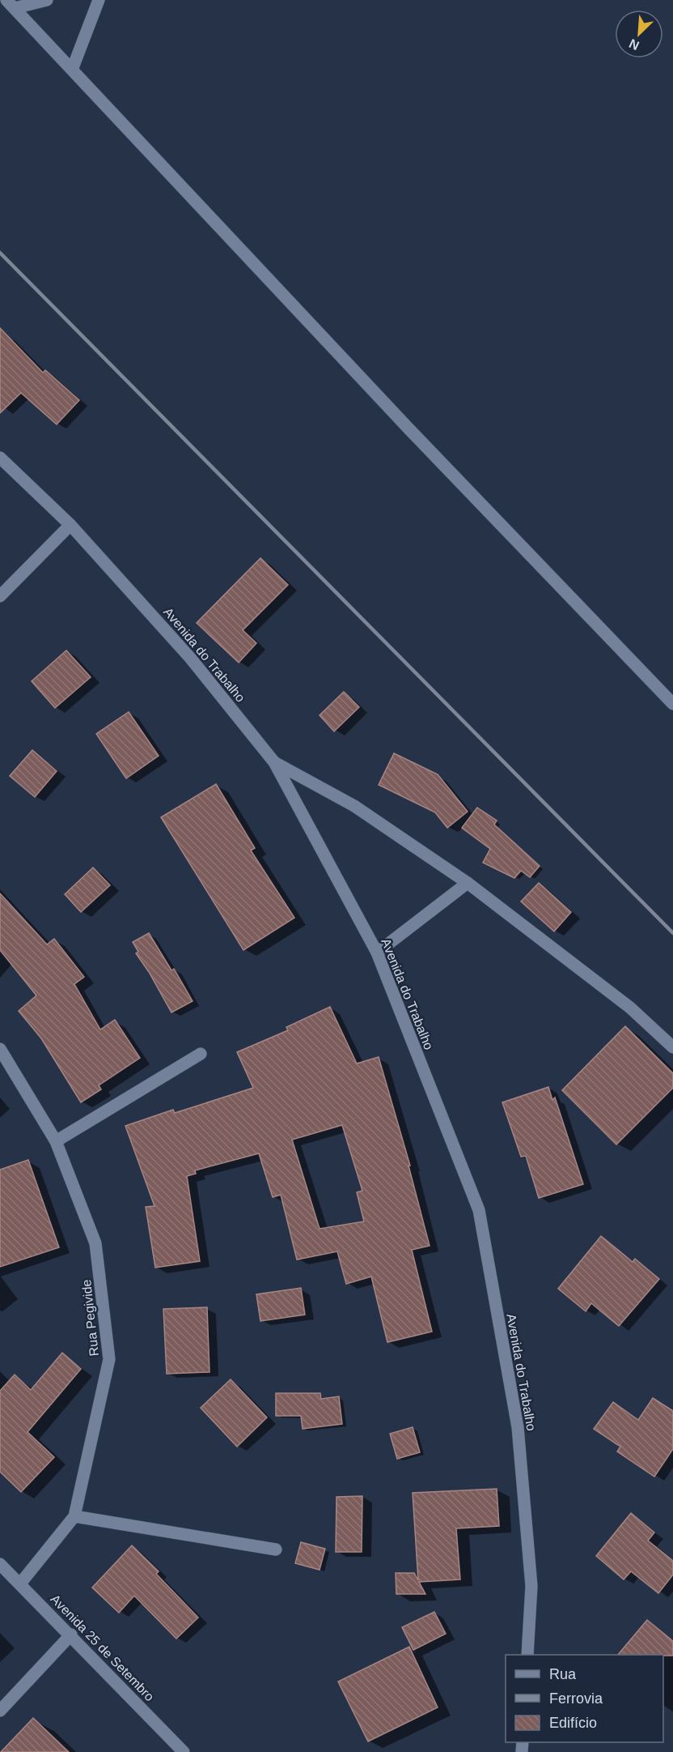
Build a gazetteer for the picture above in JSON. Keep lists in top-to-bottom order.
{
  "streets": {
    "street": ["Avenida do Trabalho", "Rua Pegivide", "Avenida 25 de Setembro"]
  },
  "crossings": [
    ["Rua Pegivide", "Avenida 25 de Setembro"]
  ],
  "legend": ["Rua", "Ferrovia", "Edifício"],
  "north": "bottom left"
}
